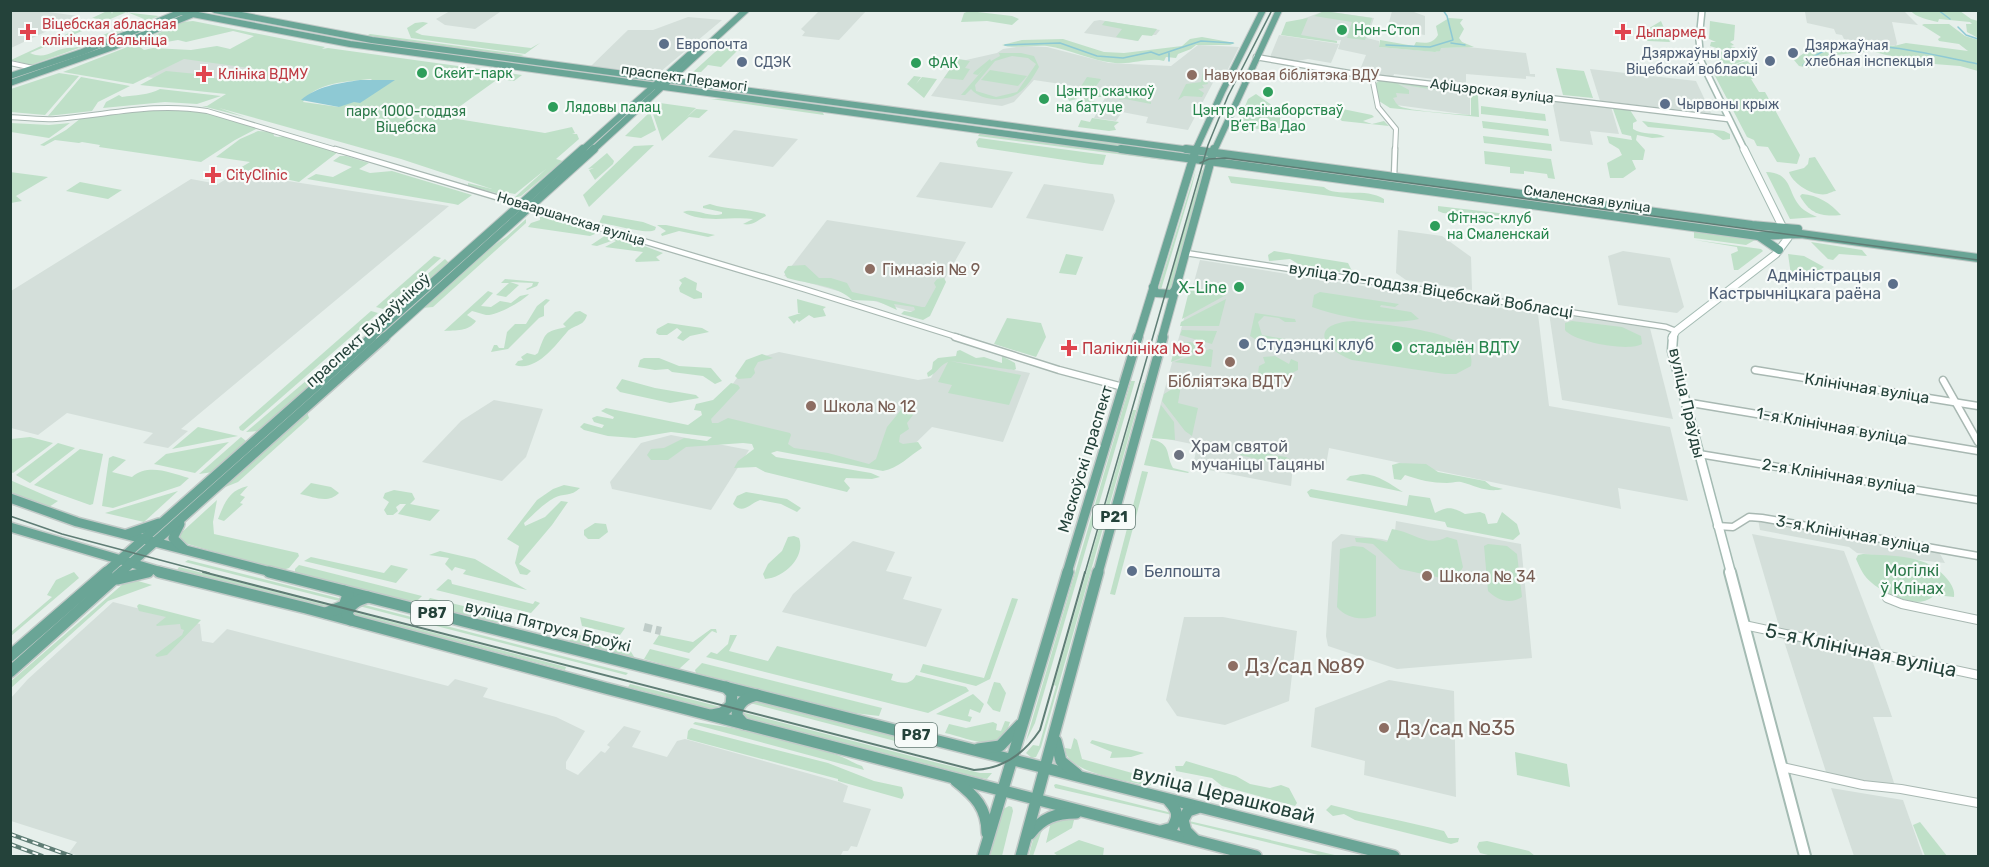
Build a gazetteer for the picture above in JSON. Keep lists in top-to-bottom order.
{
  "streets": {
    "main road": [
      "праспект Перамогі",
      "Смаленская вуліца",
      "праспект Будаўнікоў",
      "вуліца Праўды",
      "Маскоўскі праспект",
      "Р21",
      "Р87",
      "вуліца Пятруся Броўкі",
      "вуліца Церашковай"
    ],
    "street": [
      "Афіцэрская вуліца",
      "Новааршанская вуліца",
      "вуліца 70-годдзя Віцебскай Вобласці",
      "Клінічная вуліца",
      "1-я Клінічная вуліца",
      "2-я Клінічная вуліца",
      "3-я Клінічная вуліца",
      "5-я Клінічная вуліца"
    ]
  },
  "crossings": [
    ["праспект Перамогі", "Смаленская вуліца"],
    ["праспект Перамогі", "праспект Будаўнікоў"],
    ["праспект Перамогі", "Маскоўскі праспект"],
    ["праспект Перамогі", "Р21"],
    ["Смаленская вуліца", "вуліца Праўды"],
    ["Смаленская вуліца", "Маскоўскі праспект"],
    ["Смаленская вуліца", "Р21"],
    ["Новааршанская вуліца", "праспект Будаўнікоў"],
    ["Новааршанская вуліца", "Маскоўскі праспект"],
    ["вуліца 70-годдзя Віцебскай Вобласці", "вуліца Праўды"],
    ["вуліца 70-годдзя Віцебскай Вобласці", "Р21"],
    ["праспект Будаўнікоў", "Р87"],
    ["праспект Будаўнікоў", "вуліца Пятруся Броўкі"],
    ["вуліца Праўды", "1-я Клінічная вуліца"],
    ["вуліца Праўды", "2-я Клінічная вуліца"],
    ["вуліца Праўды", "3-я Клінічная вуліца"],
    ["вуліца Праўды", "5-я Клінічная вуліца"],
    ["Маскоўскі праспект", "Р87"],
    ["Маскоўскі праспект", "вуліца Пятруся Броўкі"],
    ["Р21", "Р87"],
    ["Р21", "вуліца Пятруся Броўкі"],
    ["Р21", "вуліца Церашковай"],
    ["Р87", "вуліца Пятруся Броўкі"],
    ["вуліца Пятруся Броўкі", "вуліца Церашковай"]
  ],
  "parks": ["парк 1000-годдзя Віцебска", "Могілкі ў Клінах"],
  "places": {
    "other": [
      "Нон-Стоп",
      "Европочта",
      "Дзяржаўная хлебная інспекцыя",
      "Дзяржаўны архіў Віцебскай вобласці",
      "СДЭК",
      "ФАК",
      "Скейт-парк",
      "Навуковая бібліятэка ВДУ",
      "Цэнтр адзінаборстваў Вʼет Ва Дао",
      "Цэнтр скачкоў на батуце",
      "Чырвоны крыж",
      "Лядовы палац",
      "Фітнэс-клуб на Смаленскай",
      "Гімназія № 9",
      "Адміністрацыя Кастрычніцкага раёна",
      "X-Line",
      "Студэнцкі клуб",
      "стадыён ВДТУ",
      "Бібліятэка ВДТУ",
      "Школа № 12",
      "Храм святой мучаніцы Тацяны",
      "Белпошта",
      "Школа № 34",
      "Дз/сад №89",
      "Дз/сад №35"
    ],
    "health": [
      "Віцебская абласная клінічная бальніца",
      "Дыпармед",
      "Клініка ВДМУ",
      "CityClinic",
      "Паліклініка № 3"
    ]
  }
}
